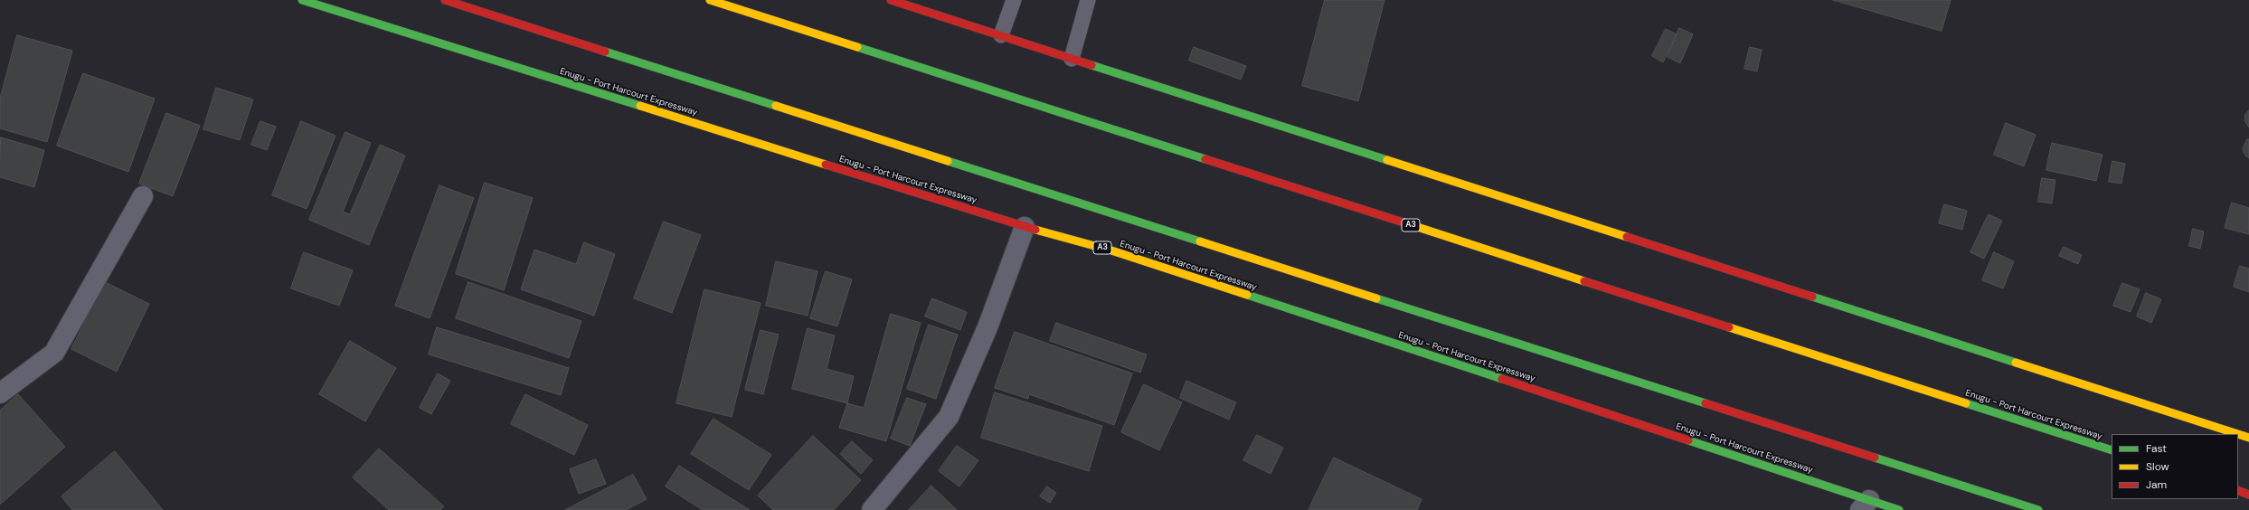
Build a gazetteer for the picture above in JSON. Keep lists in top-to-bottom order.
{
  "streets": {
    "main road": ["Enugu - Port Harcourt Expressway", "A3"]
  },
  "legend": ["Fast", "Slow", "Jam"]
}
